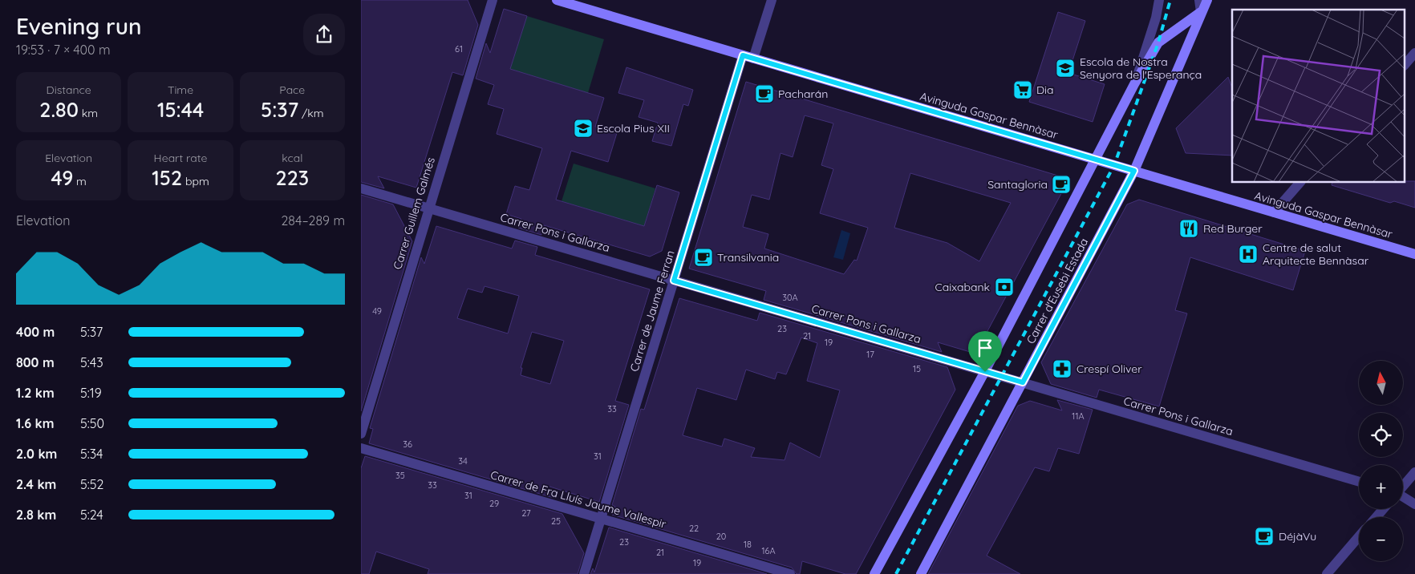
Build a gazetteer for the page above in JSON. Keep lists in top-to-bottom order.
{
  "streets": {
    "main road": ["Avinguda Gaspar Bennàsar", "Carrer d'Eusebi Estada"],
    "street": [
      "Carrer Guillem Galmés",
      "Carrer Pons i Gallarza",
      "Carrer de Jaume Ferran",
      "Carrer de Fra Lluís Jaume Vallespir"
    ]
  },
  "crossings": [
    ["Avinguda Gaspar Bennàsar", "Carrer d'Eusebi Estada"],
    ["Avinguda Gaspar Bennàsar", "Carrer de Jaume Ferran"],
    ["Carrer Guillem Galmés", "Carrer Pons i Gallarza"],
    ["Carrer Pons i Gallarza", "Carrer d'Eusebi Estada"],
    ["Carrer Pons i Gallarza", "Carrer de Jaume Ferran"],
    ["Carrer de Jaume Ferran", "Carrer de Fra Lluís Jaume Vallespir"]
  ],
  "places": {
    "school or university": ["Escola de Nostra Senyora de l'Esperança", "Escola Pius XII"],
    "supermarket": ["Dia"],
    "cafe": [
      "Pacharán",
      "Santagloria",
      "Transilvania",
      "DéjàVu"
    ],
    "restaurant": ["Red Burger"],
    "hospital": ["Centre de salut Arquitecte Bennàsar"],
    "bank": ["Caixabank"],
    "pharmacy": ["Crespí Oliver"]
  },
  "house_numbers": [
    "61",
    "30A",
    "49",
    "23",
    "21",
    "19",
    "17",
    "15",
    "33",
    "11A",
    "36",
    "31",
    "34",
    "35",
    "33",
    "31",
    "29",
    "27",
    "25",
    "22",
    "20",
    "23",
    "18",
    "16A",
    "21",
    "19"
  ],
  "north": "top",
  "page": {
    "heading": ["Evening run", "19:53 · 7 × 400 m"],
    "stats": [
      ["Distance", "2.80 km"],
      ["Time", "15:44"],
      ["Pace", "5:37 /km"],
      ["Elevation", "49 m"],
      ["Heart rate", "152 bpm"],
      ["kcal", "223"]
    ],
    "chart": ["Elevation", "284–289 m"],
    "list": [
      {
        "name": "400 m",
        "note": "5:37"
      },
      {
        "name": "800 m",
        "note": "5:43"
      },
      {
        "name": "1.2 km",
        "note": "5:19"
      },
      {
        "name": "1.6 km",
        "note": "5:50"
      },
      {
        "name": "2.0 km",
        "note": "5:34"
      },
      {
        "name": "2.4 km",
        "note": "5:52"
      },
      {
        "name": "2.8 km",
        "note": "5:24"
      }
    ],
    "map_buttons": ["+", "−"]
  }
}
